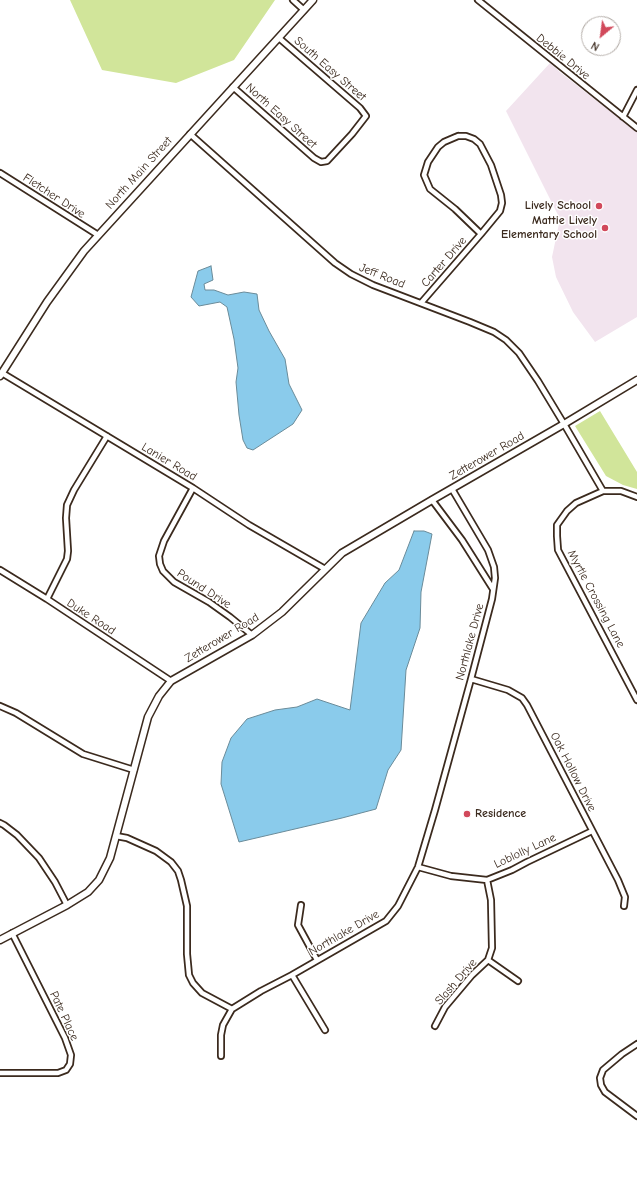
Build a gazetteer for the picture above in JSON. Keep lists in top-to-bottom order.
{
  "streets": {
    "street": [
      "Debbie Drive",
      "South Easy Street",
      "North Easy Street",
      "North Main Street",
      "Fletcher Drive",
      "Carter Drive",
      "Jeff Road",
      "Zetterower Road",
      "Lanier Road",
      "Pound Drive",
      "Myrtle Crossing Lane",
      "Duke Road",
      "Northlake Drive",
      "Oak Hollow Drive",
      "Loblolly Lane",
      "Slash Drive",
      "Pate Place"
    ]
  },
  "crossings": [
    ["South Easy Street", "North Easy Street"],
    ["South Easy Street", "North Main Street"],
    ["North Easy Street", "North Main Street"],
    ["North Main Street", "Fletcher Drive"],
    ["North Main Street", "Jeff Road"],
    ["North Main Street", "Lanier Road"],
    ["Carter Drive", "Jeff Road"],
    ["Jeff Road", "Zetterower Road"],
    ["Jeff Road", "Myrtle Crossing Lane"],
    ["Zetterower Road", "Lanier Road"],
    ["Zetterower Road", "Pound Drive"],
    ["Zetterower Road", "Duke Road"],
    ["Zetterower Road", "Northlake Drive"],
    ["Zetterower Road", "Pate Place"],
    ["Lanier Road", "Pound Drive"],
    ["Northlake Drive", "Oak Hollow Drive"],
    ["Northlake Drive", "Loblolly Lane"],
    ["Oak Hollow Drive", "Loblolly Lane"],
    ["Loblolly Lane", "Slash Drive"]
  ],
  "places": ["Lively School", "Mattie Lively Elementary School", "Residence"],
  "north": "bottom left"
}
